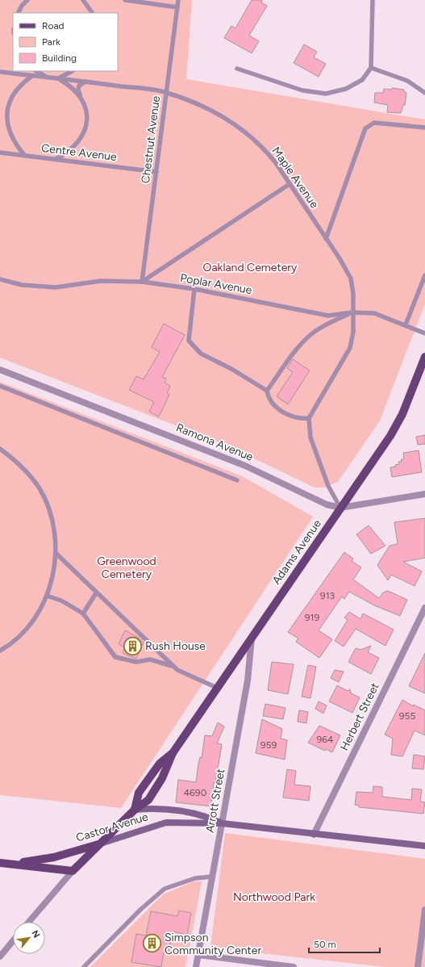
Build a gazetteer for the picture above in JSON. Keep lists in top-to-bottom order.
{
  "streets": {
    "main road": ["Adams Avenue", "Castor Avenue"],
    "street": ["Ramona Avenue", "Herbert Street", "Arrott Street"],
    "lane": [
      "Chestnut Avenue",
      "Centre Avenue",
      "Maple Avenue",
      "Poplar Avenue"
    ]
  },
  "crossings": [
    ["Chestnut Avenue", "Centre Avenue"],
    ["Chestnut Avenue", "Maple Avenue"],
    ["Chestnut Avenue", "Poplar Avenue"],
    ["Centre Avenue", "Maple Avenue"],
    ["Maple Avenue", "Poplar Avenue"],
    ["Ramona Avenue", "Adams Avenue"],
    ["Adams Avenue", "Arrott Street"],
    ["Adams Avenue", "Castor Avenue"],
    ["Herbert Street", "Castor Avenue"],
    ["Arrott Street", "Castor Avenue"]
  ],
  "parks": ["Oakland Cemetery", "Greenwood Cemetery", "Northwood Park"],
  "places": {
    "building": ["Rush House", "Simpson Community Center"]
  },
  "house_numbers": [
    "913",
    "919",
    "955",
    "964",
    "959",
    "4690"
  ],
  "legend": ["Road", "Park", "Building"],
  "scale_bar": "50 m",
  "north": "top right"
}
